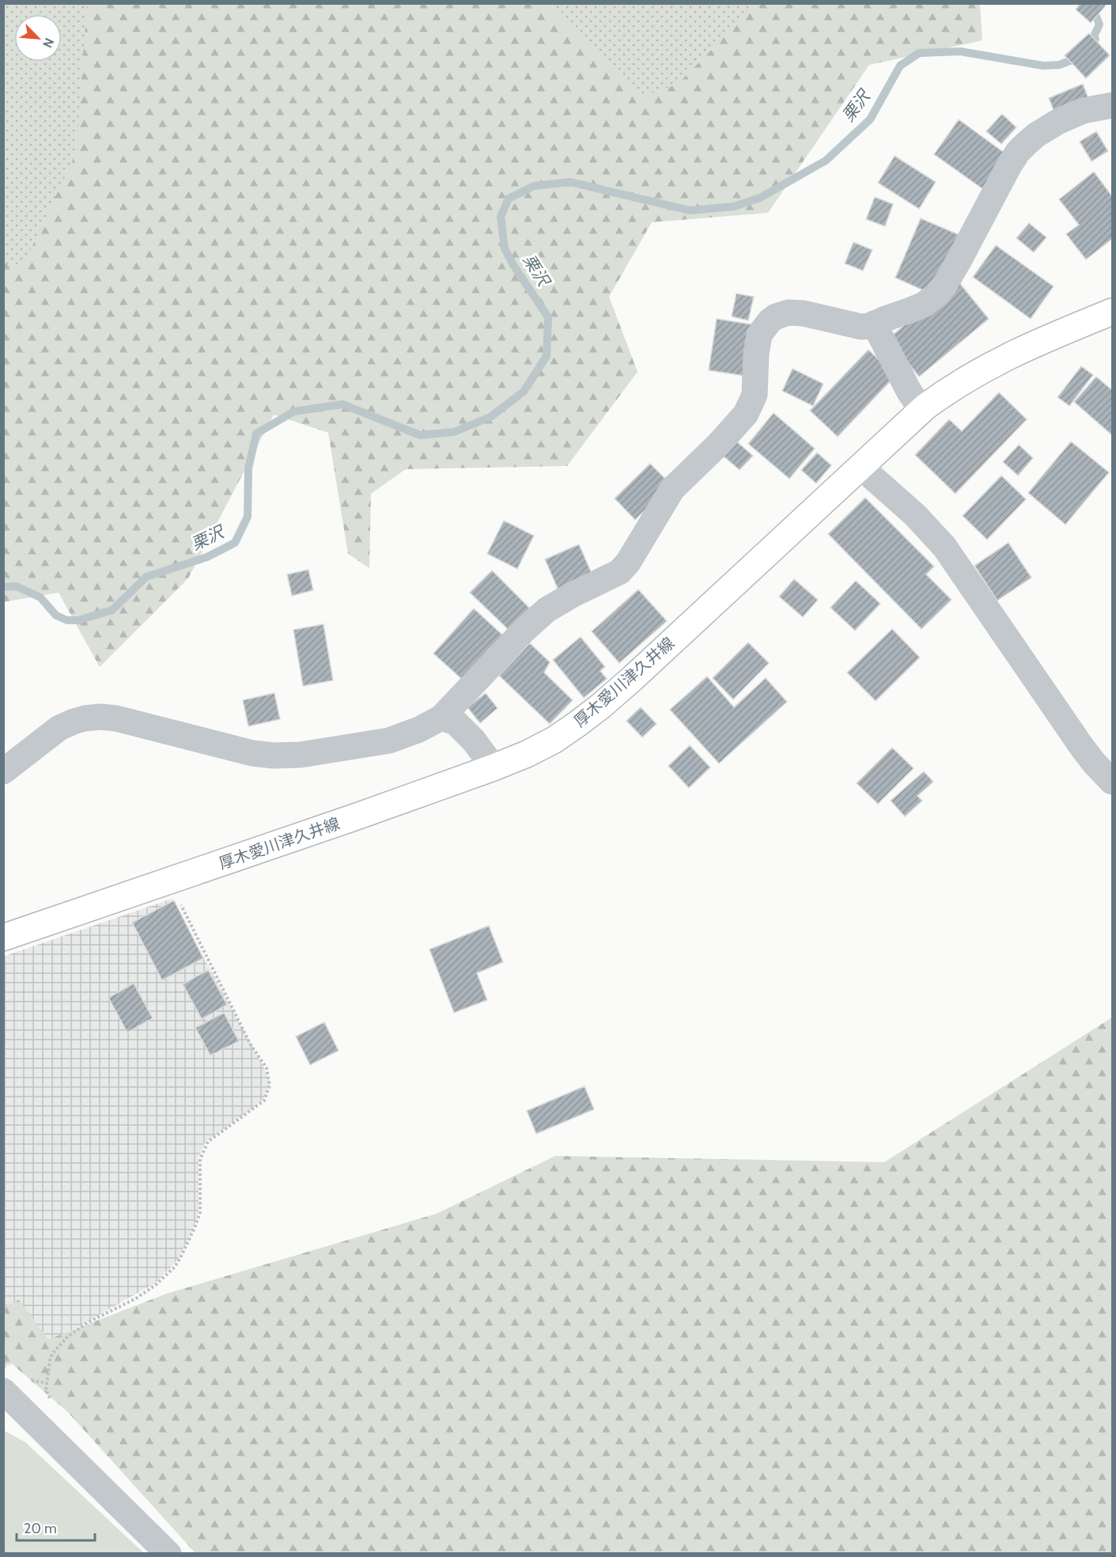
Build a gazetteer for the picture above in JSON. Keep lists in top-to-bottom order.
{
  "streets": {
    "main road": ["厚木愛川津久井線"]
  },
  "water": ["栗沢"],
  "scale_bar": "20 m",
  "north": "bottom right"
}
